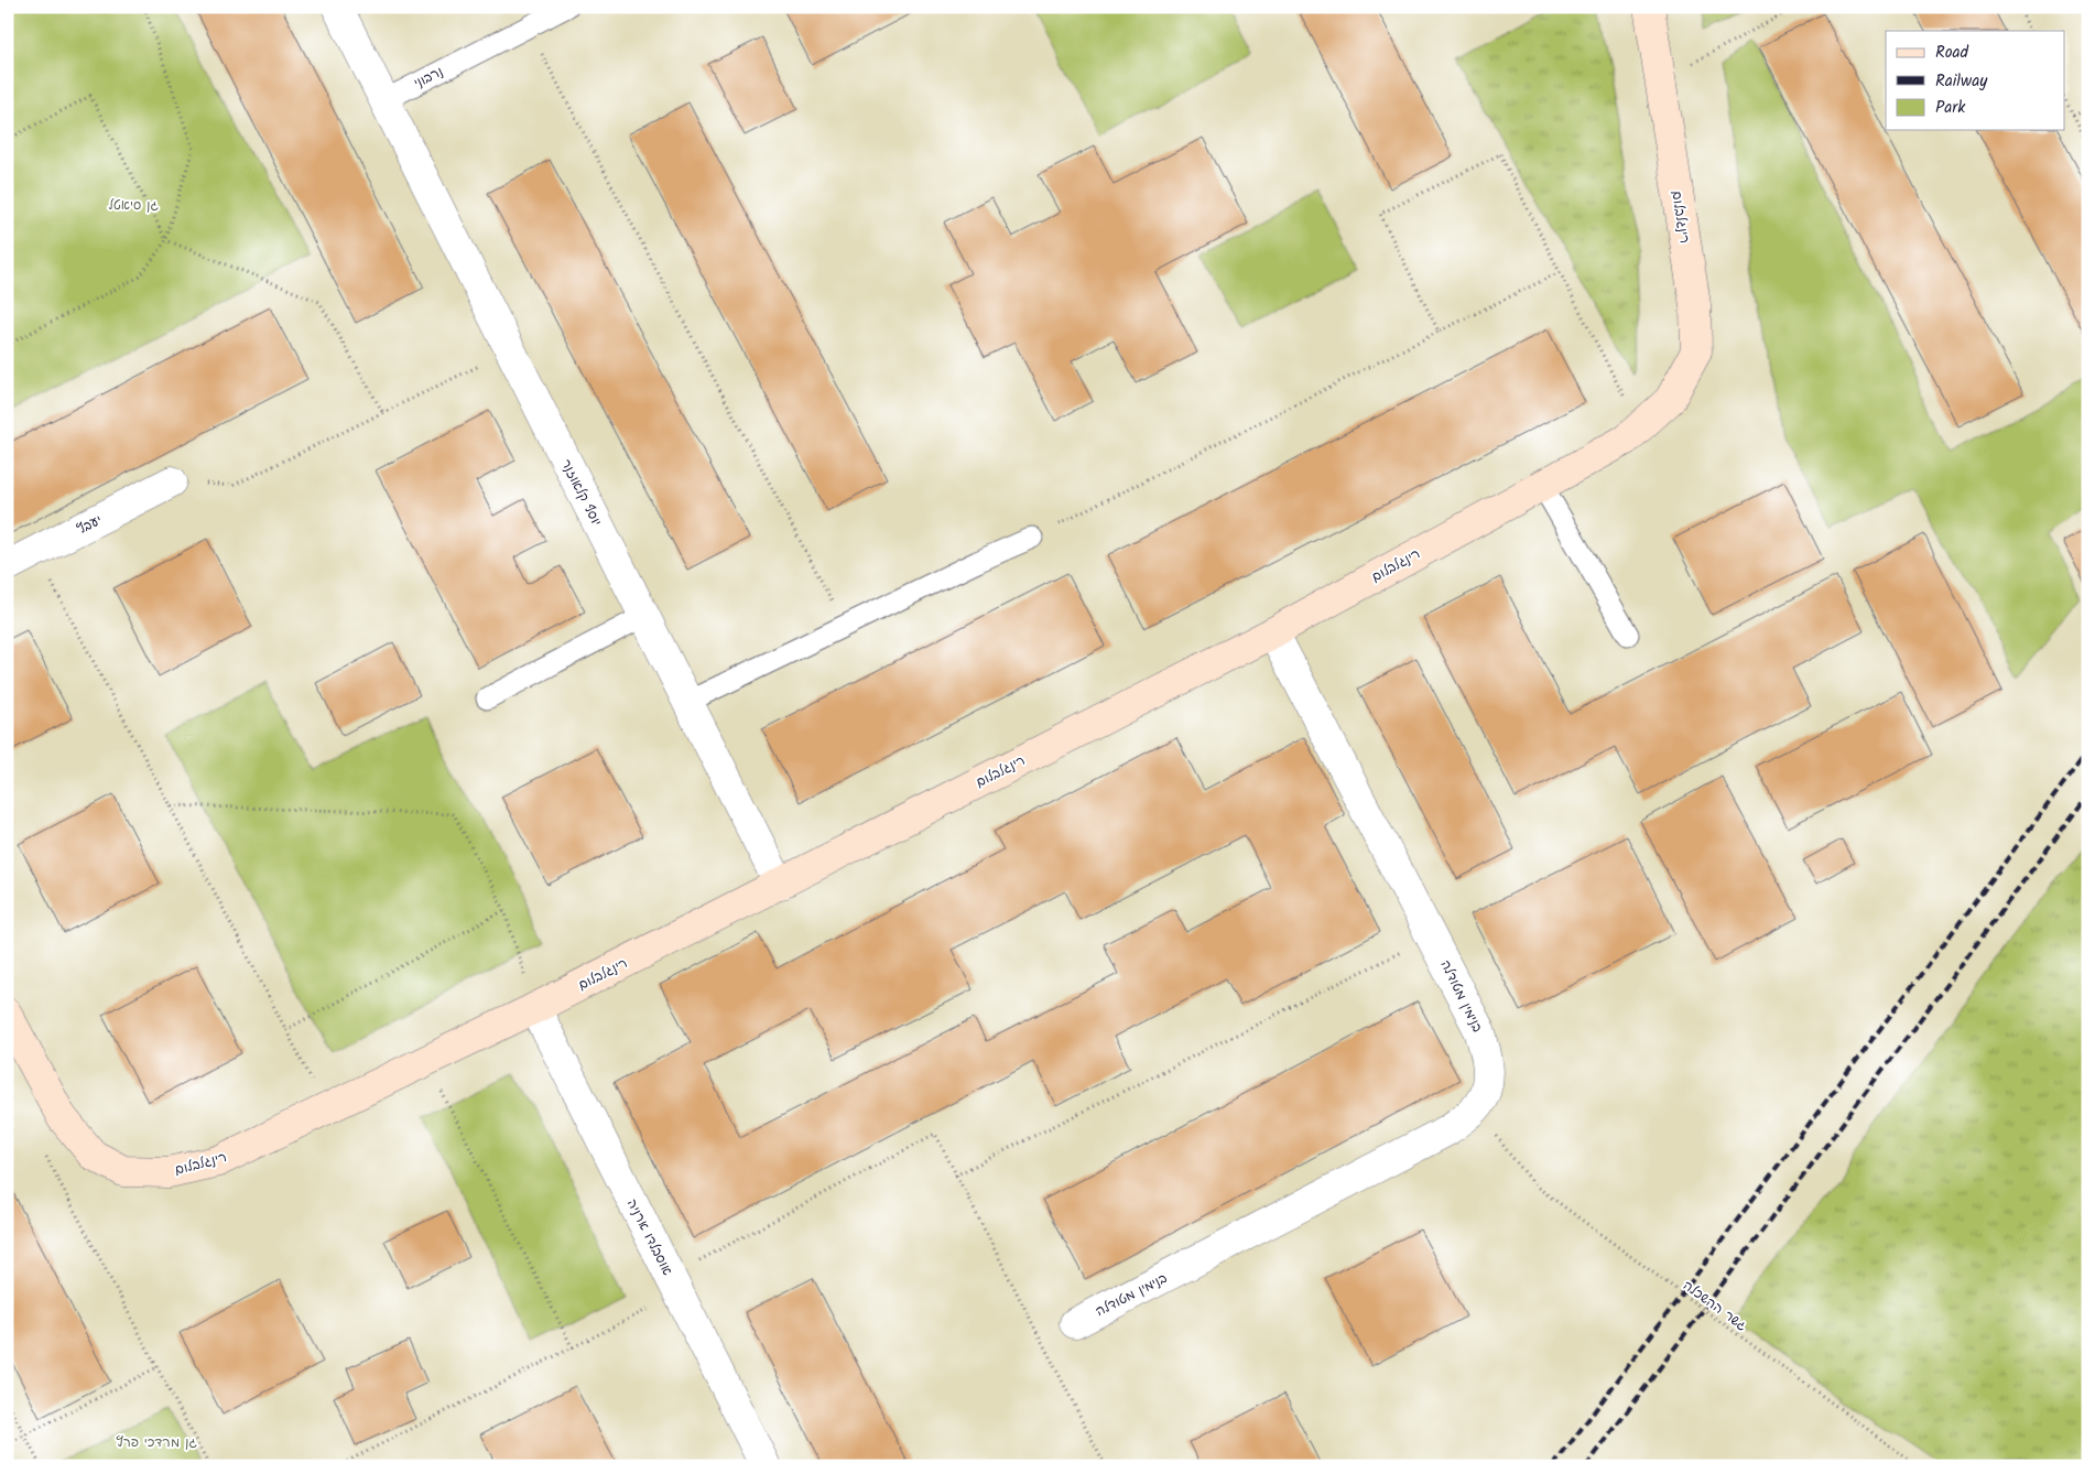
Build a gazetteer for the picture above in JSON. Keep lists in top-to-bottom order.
{
  "streets": {
    "street": [
      "רינגלבלום",
      "יוסף קלאוזנר",
      "יעבץ",
      "בנימין מטודלה",
      "אוסבלדו ארניה"
    ],
    "lane": ["נרבוני"],
    "path": ["גשר ההשכלה"]
  },
  "crossings": [
    ["נרבוני", "יוסף קלאוזנר"],
    ["רינגלבלום", "יוסף קלאוזנר"],
    ["רינגלבלום", "בנימין מטודלה"],
    ["רינגלבלום", "אוסבלדו ארניה"]
  ],
  "parks": ["גן סיאטל", "גן מרדכי פרץ"],
  "legend": ["Road", "Railway", "Park"]
}
